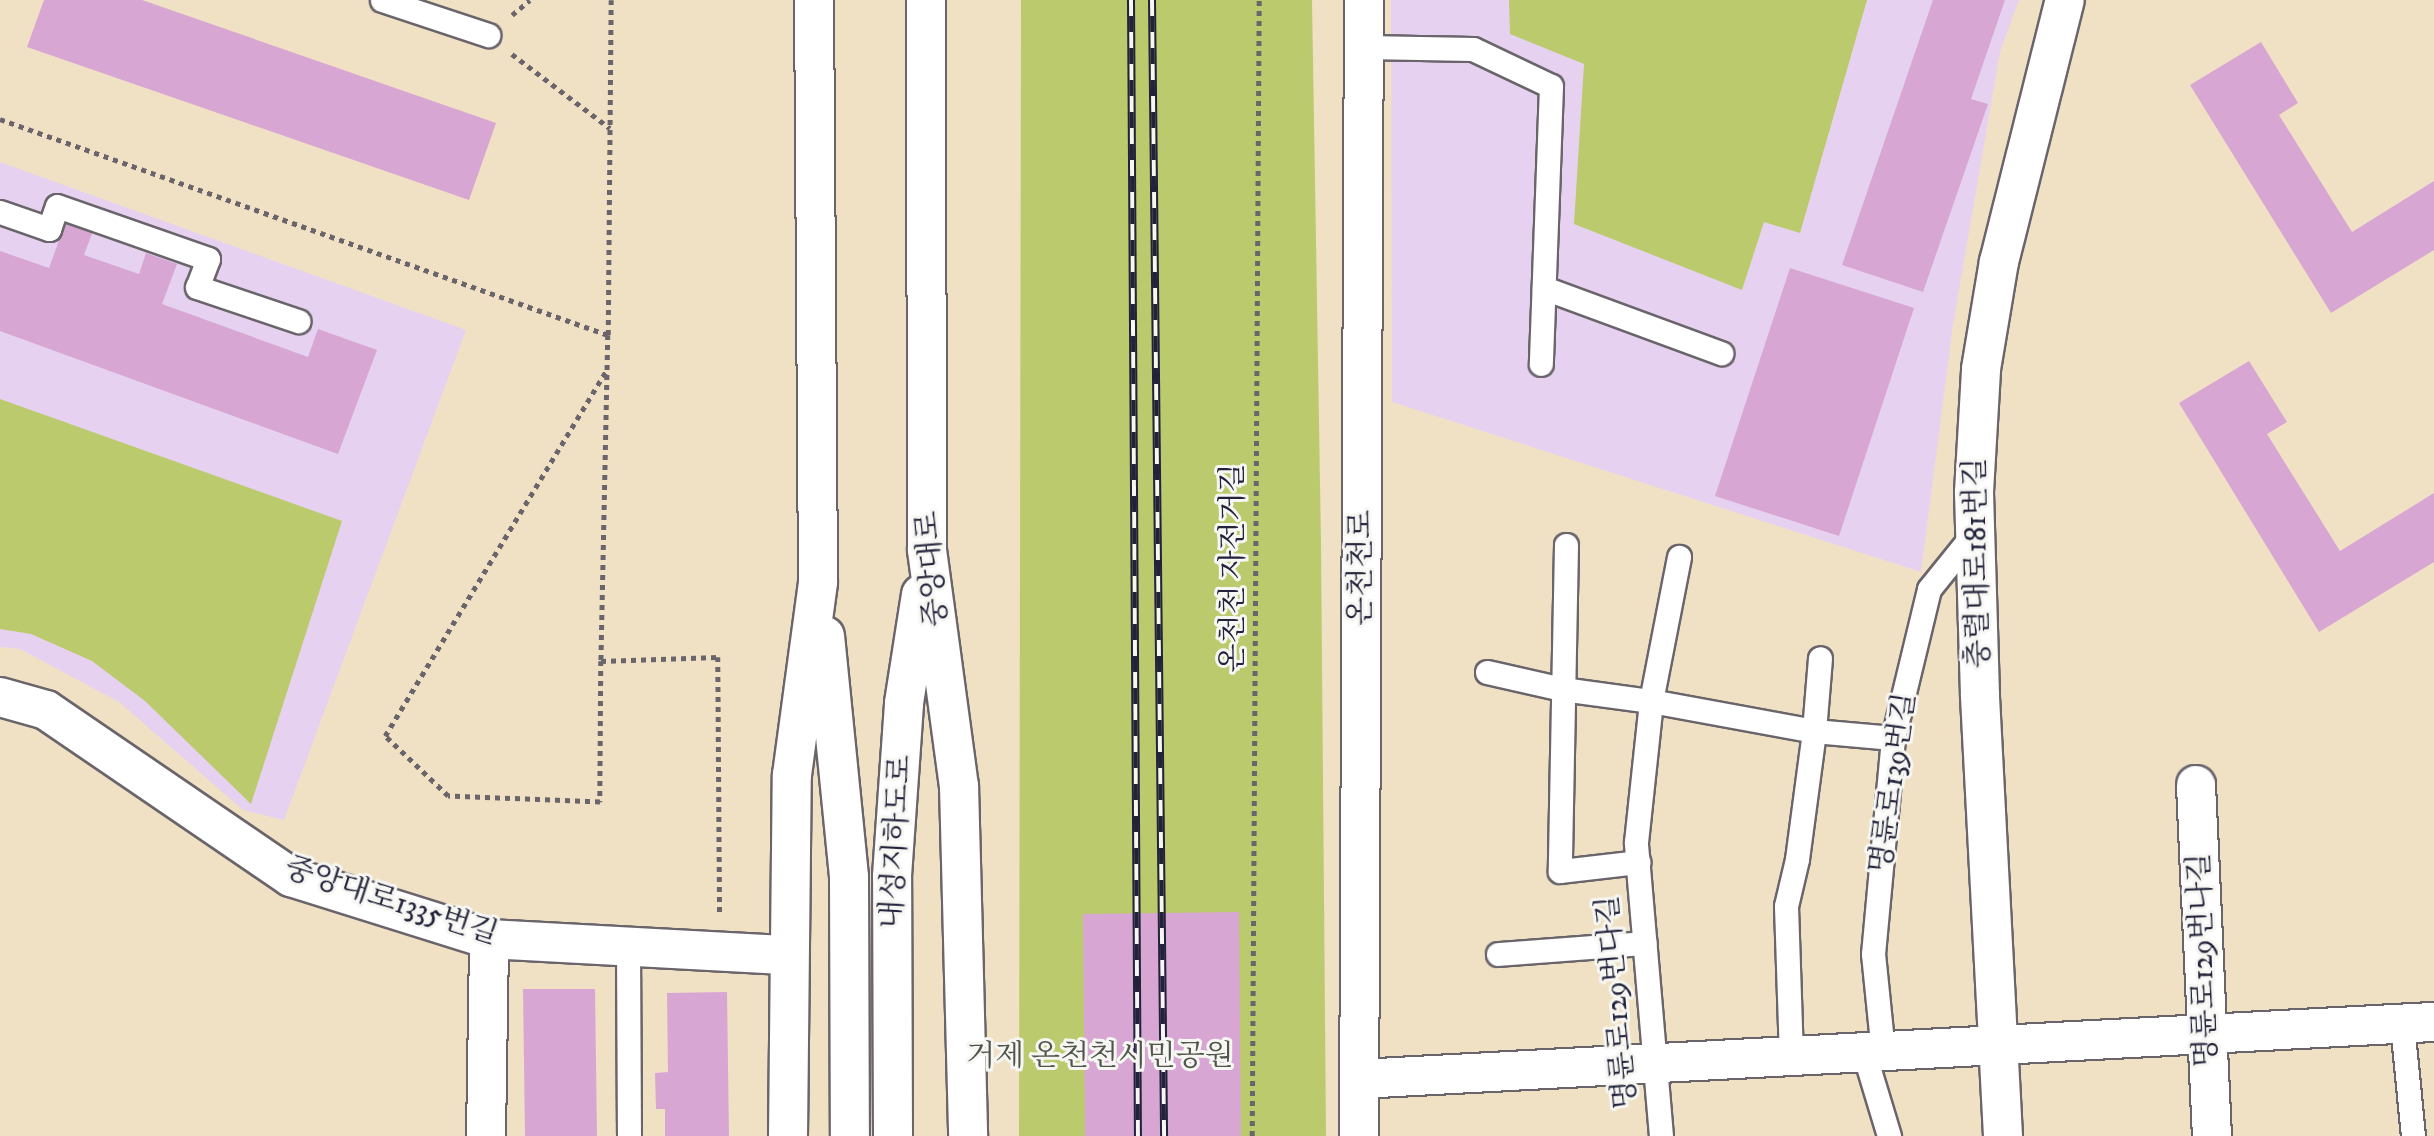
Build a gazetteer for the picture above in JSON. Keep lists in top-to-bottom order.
{
  "streets": {
    "street": [
      "충렬대로181번길",
      "온천천로",
      "중앙대로",
      "내성지하도로",
      "중앙대로1335번길",
      "명륜로129번나길"
    ],
    "lane": ["명륜로139번길", "명륜로129번다길"],
    "path": ["온천천 자전거길"]
  },
  "crossings": [
    ["충렬대로181번길", "명륜로139번길"],
    ["중앙대로", "내성지하도로"]
  ],
  "parks": ["거제 온천천시민공원"]
}
